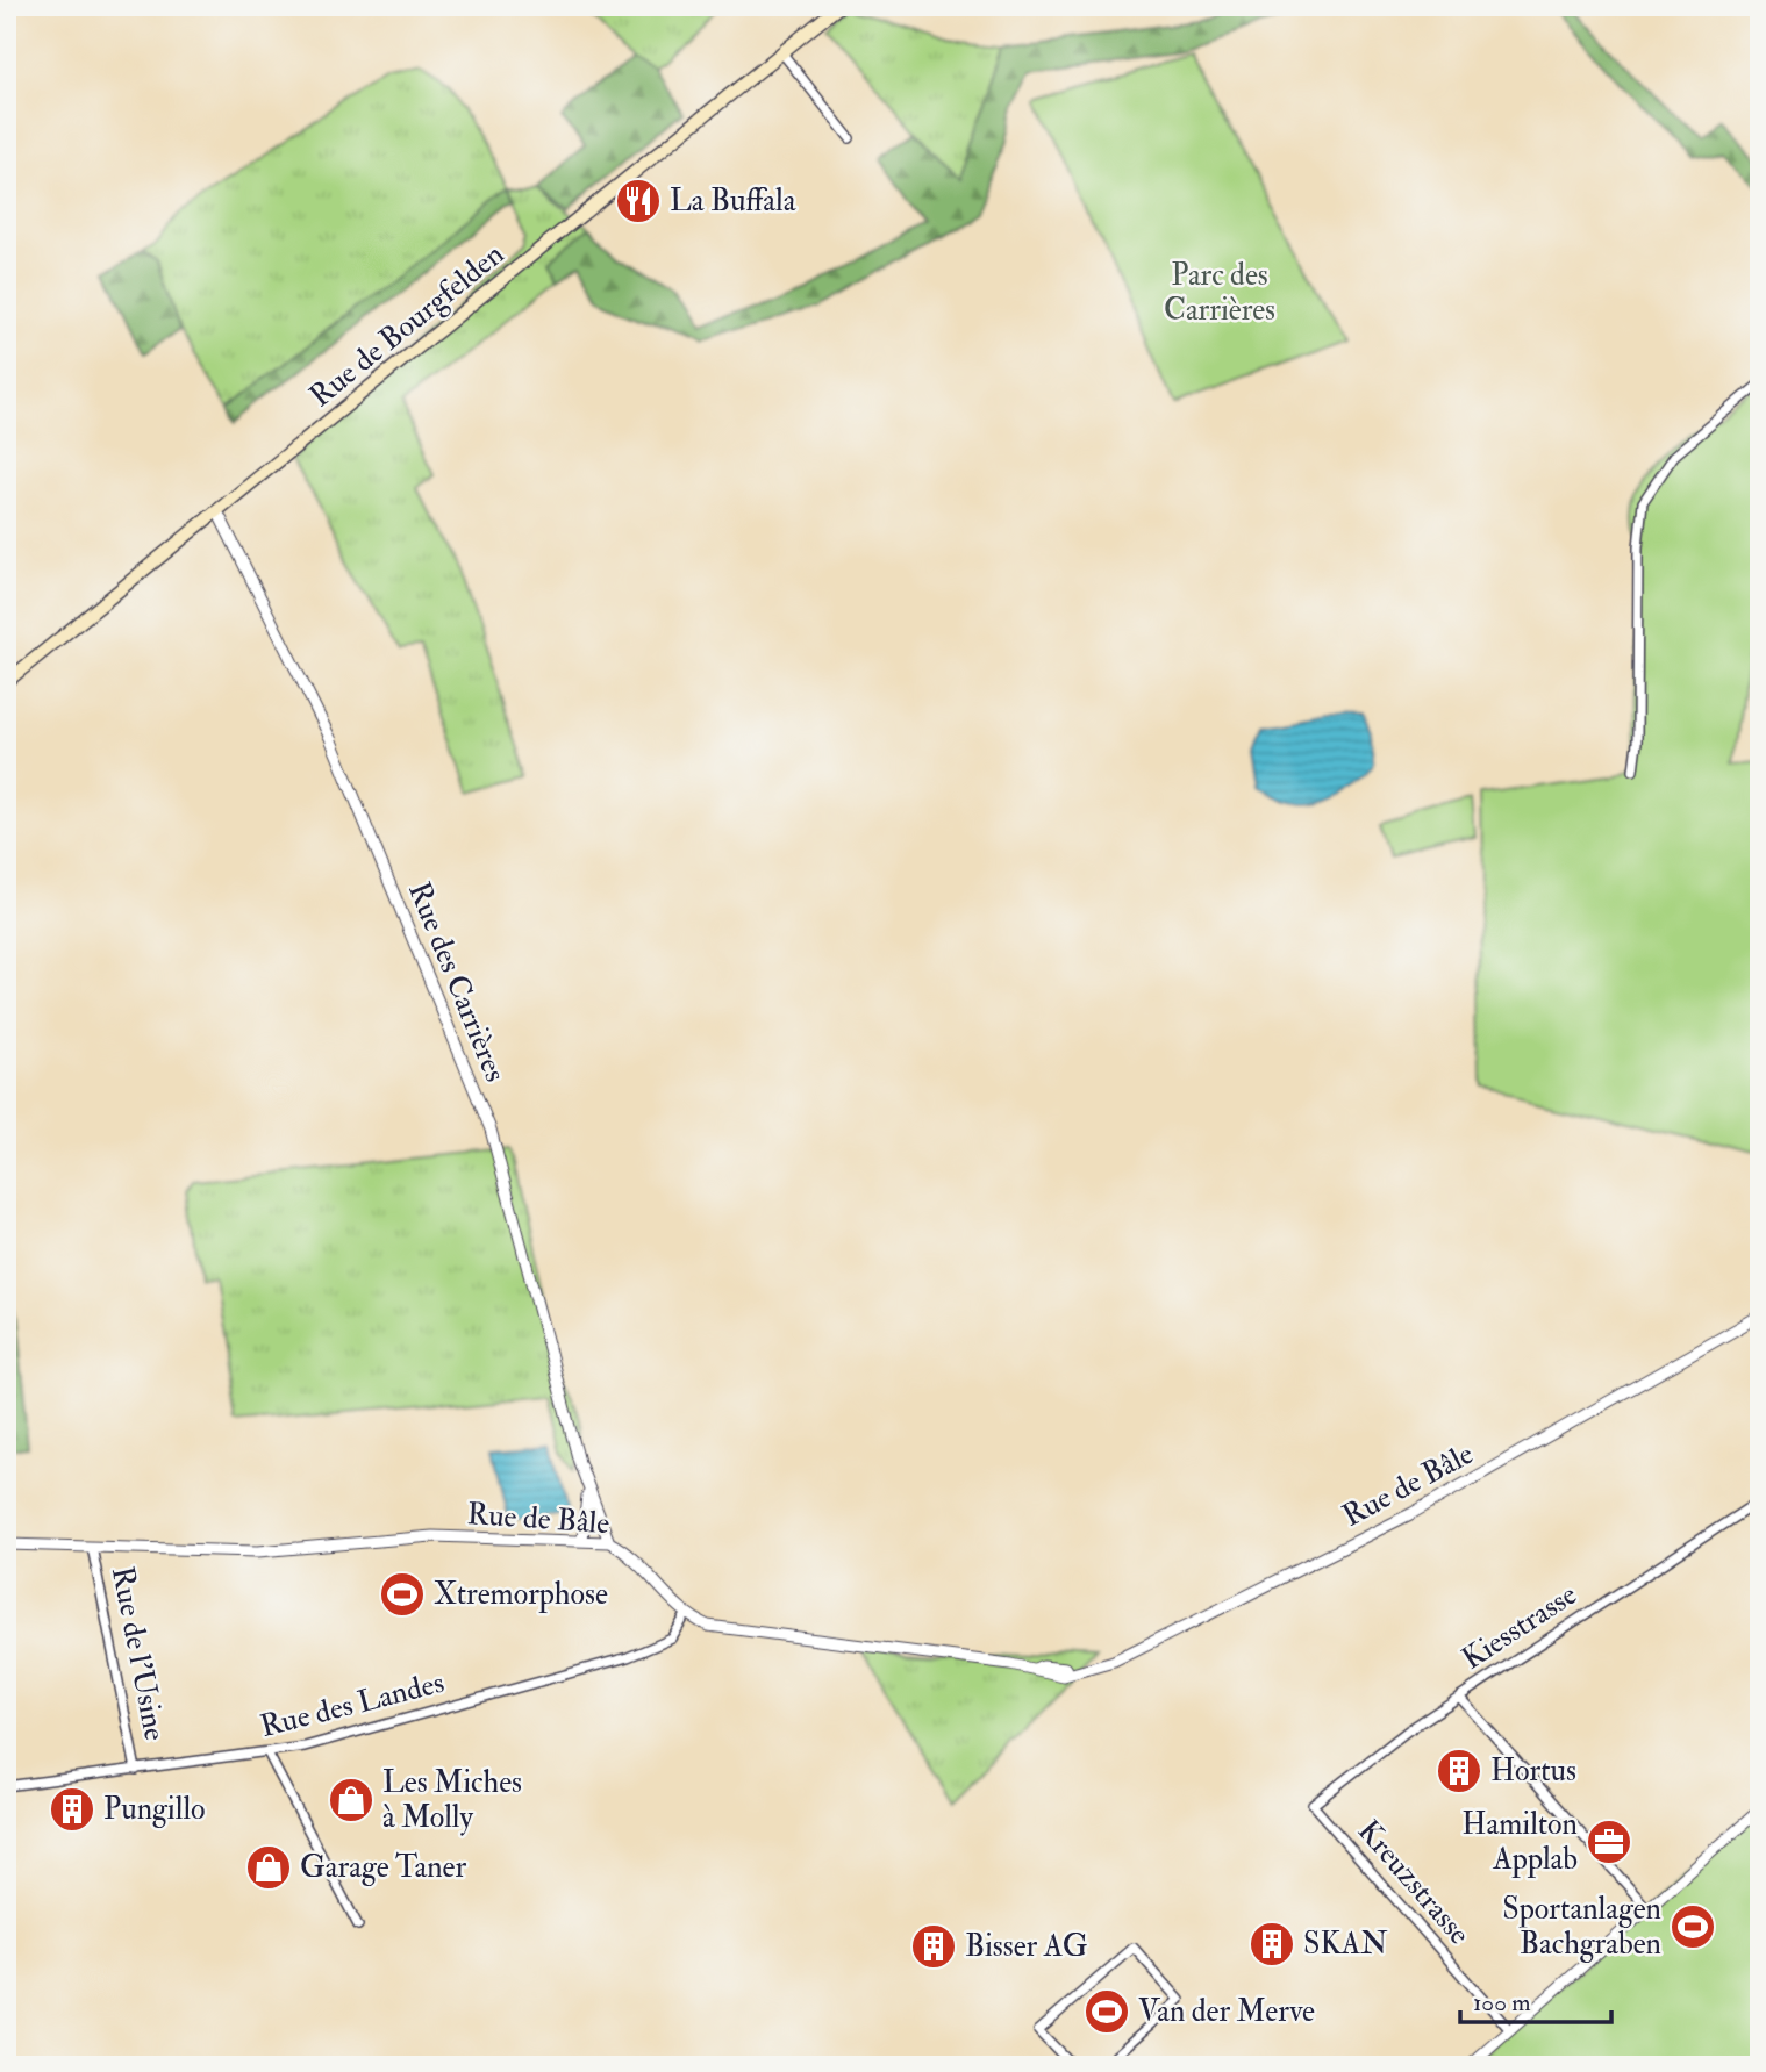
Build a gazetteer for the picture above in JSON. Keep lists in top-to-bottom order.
{
  "streets": {
    "main road": ["Rue de Bourgfelden"],
    "street": [
      "Rue des Carrières",
      "Rue de Bâle",
      "Kiesstrasse",
      "Rue de l'Usine",
      "Rue des Landes",
      "Kreuzstrasse"
    ]
  },
  "crossings": [
    ["Rue de Bourgfelden", "Rue des Carrières"],
    ["Rue des Carrières", "Rue de Bâle"],
    ["Rue de Bâle", "Rue de l'Usine"],
    ["Rue de Bâle", "Rue des Landes"],
    ["Kiesstrasse", "Kreuzstrasse"],
    ["Rue de l'Usine", "Rue des Landes"]
  ],
  "parks": ["Parc des Carrières"],
  "places": {
    "restaurant": ["La Buffala"],
    "sports": ["Xtremorphose", "Sportanlagen Bachgraben", "Van der Merve"],
    "building": [
      "Hortus",
      "Pungillo",
      "SKAN",
      "Bisser AG"
    ],
    "shop": ["Les Miches à Molly", "Garage Taner"],
    "office": ["Hamilton Applab"]
  },
  "scale_bar": "100 m"
}
